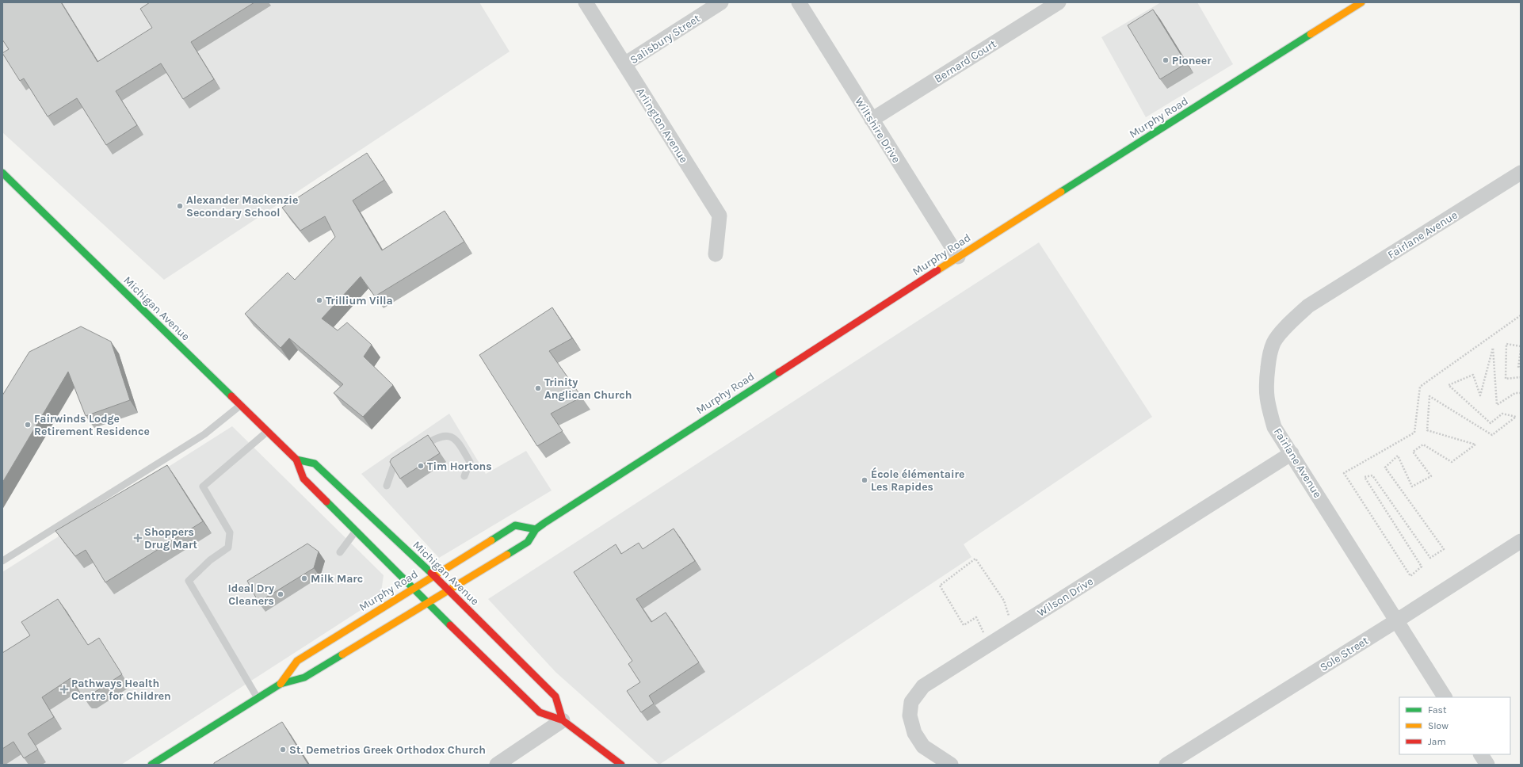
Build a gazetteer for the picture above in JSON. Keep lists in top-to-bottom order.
{
  "streets": {
    "street": [
      "Salisbury Street",
      "Bernard Court",
      "Murphy Road",
      "Arlington Avenue",
      "Wiltshire Drive",
      "Fairlane Avenue",
      "Michigan Avenue",
      "Wilson Drive",
      "Sole Street"
    ]
  },
  "crossings": [
    ["Salisbury Street", "Arlington Avenue"],
    ["Bernard Court", "Wiltshire Drive"],
    ["Murphy Road", "Wiltshire Drive"],
    ["Murphy Road", "Michigan Avenue"],
    ["Fairlane Avenue", "Wilson Drive"],
    ["Fairlane Avenue", "Sole Street"]
  ],
  "places": {
    "other": [
      "Pioneer",
      "Alexander Mackenzie Secondary School",
      "Trillium Villa",
      "Trinity Anglican Church",
      "Fairwinds Lodge Retirement Residence",
      "Tim Hortons",
      "École élémentaire Les Rapides",
      "Milk Marc",
      "Ideal Dry Cleaners",
      "St. Demetrios Greek Orthodox Church"
    ],
    "health": ["Shoppers Drug Mart", "Pathways Health Centre for Children"]
  },
  "legend": ["Fast", "Slow", "Jam"]
}
